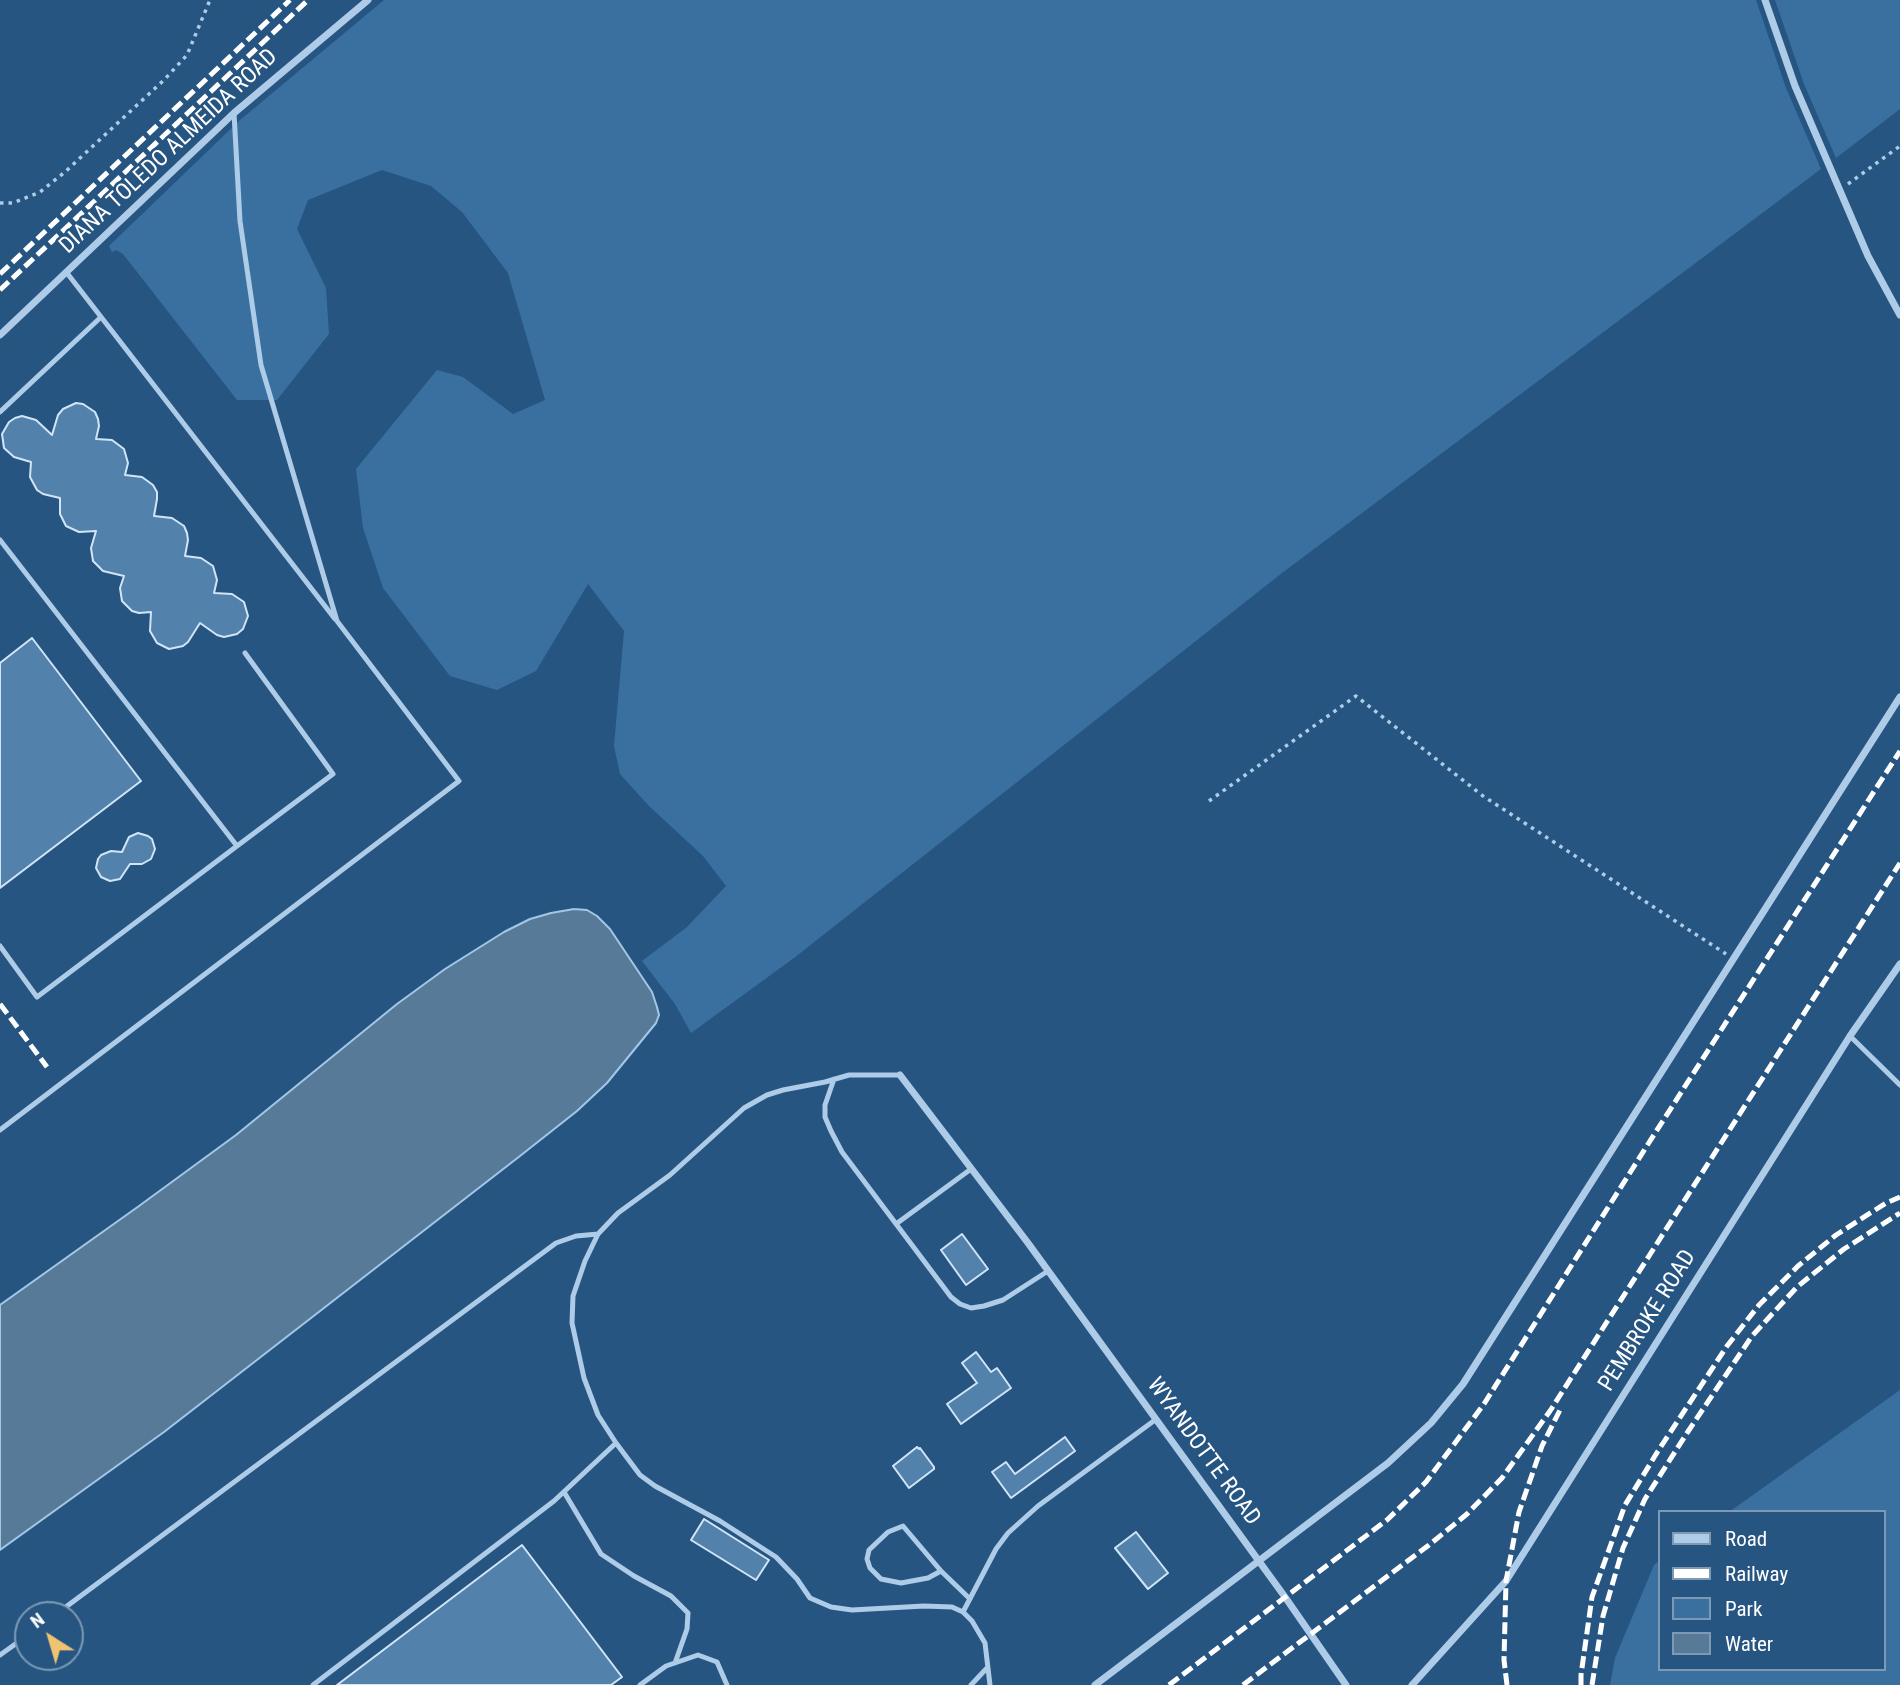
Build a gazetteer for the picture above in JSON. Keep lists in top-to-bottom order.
{
  "streets": {
    "street": ["DIANA TOLEDO ALMEIDA ROAD", "PEMBROKE ROAD", "WYANDOTTE ROAD"]
  },
  "legend": [
    "Road",
    "Railway",
    "Park",
    "Water"
  ],
  "north": "top left"
}
